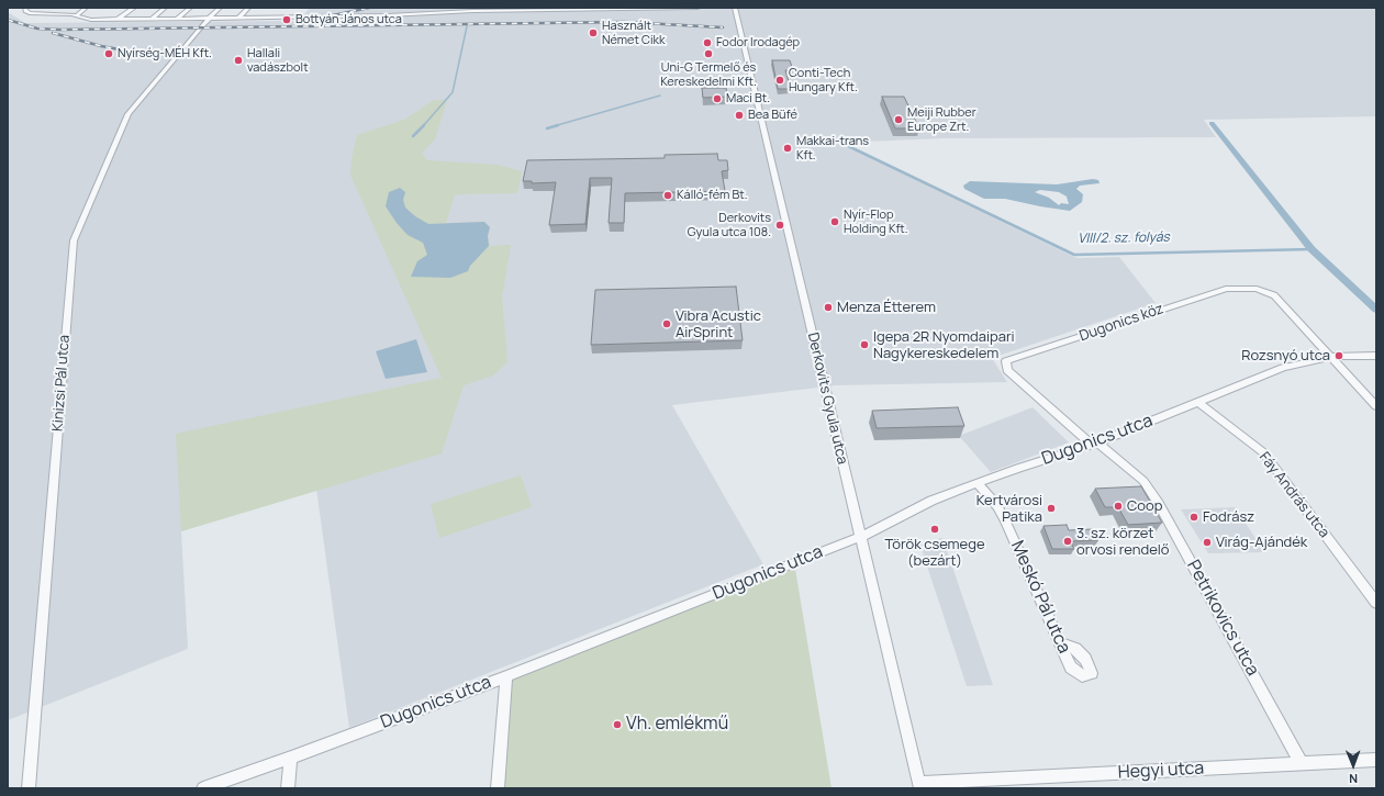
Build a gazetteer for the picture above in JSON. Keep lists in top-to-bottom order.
{
  "streets": {
    "street": [
      "Dugonics köz",
      "Kinizsi Pál utca",
      "Derkovits Gyula utca",
      "Dugonics utca",
      "Fáy András utca",
      "Meskó Pál utca",
      "Petrikovics utca",
      "Hegyi utca"
    ]
  },
  "crossings": [
    ["Dugonics köz", "Dugonics utca"],
    ["Dugonics köz", "Petrikovics utca"],
    ["Derkovits Gyula utca", "Dugonics utca"],
    ["Derkovits Gyula utca", "Hegyi utca"],
    ["Dugonics utca", "Fáy András utca"],
    ["Dugonics utca", "Meskó Pál utca"],
    ["Dugonics utca", "Petrikovics utca"],
    ["Petrikovics utca", "Hegyi utca"]
  ],
  "water": ["VIII/2. sz. folyás"],
  "places": [
    "Bottyán János utca",
    "Használt Német Cikk",
    "Fodor Irodagép",
    "Nyírség-MÉH Kft.",
    "Uni-G Termelő és Kereskedelmi Kft.",
    "Hallali vadászbolt",
    "Conti-Tech Hungary Kft.",
    "Maci Bt.",
    "Bea Büfé",
    "Meiji Rubber Europe Zrt.",
    "Makkai-trans Kft.",
    "Kálló-fém Bt.",
    "Nyír-Flop Holding Kft.",
    "Derkovits Gyula utca 108.",
    "Menza Étterem",
    "Vibra Acustic AirSprint",
    "Igepa 2R Nyomdaipari Nagykereskedelem",
    "Rozsnyó utca",
    "Coop",
    "Kertvárosi Patika",
    "Fodrász",
    "Török csemege (bezárt)",
    "3. sz. körzet orvosi rendelő",
    "Virág-Ajándék",
    "Vh. emlékmű"
  ],
  "north": "bottom"
}
